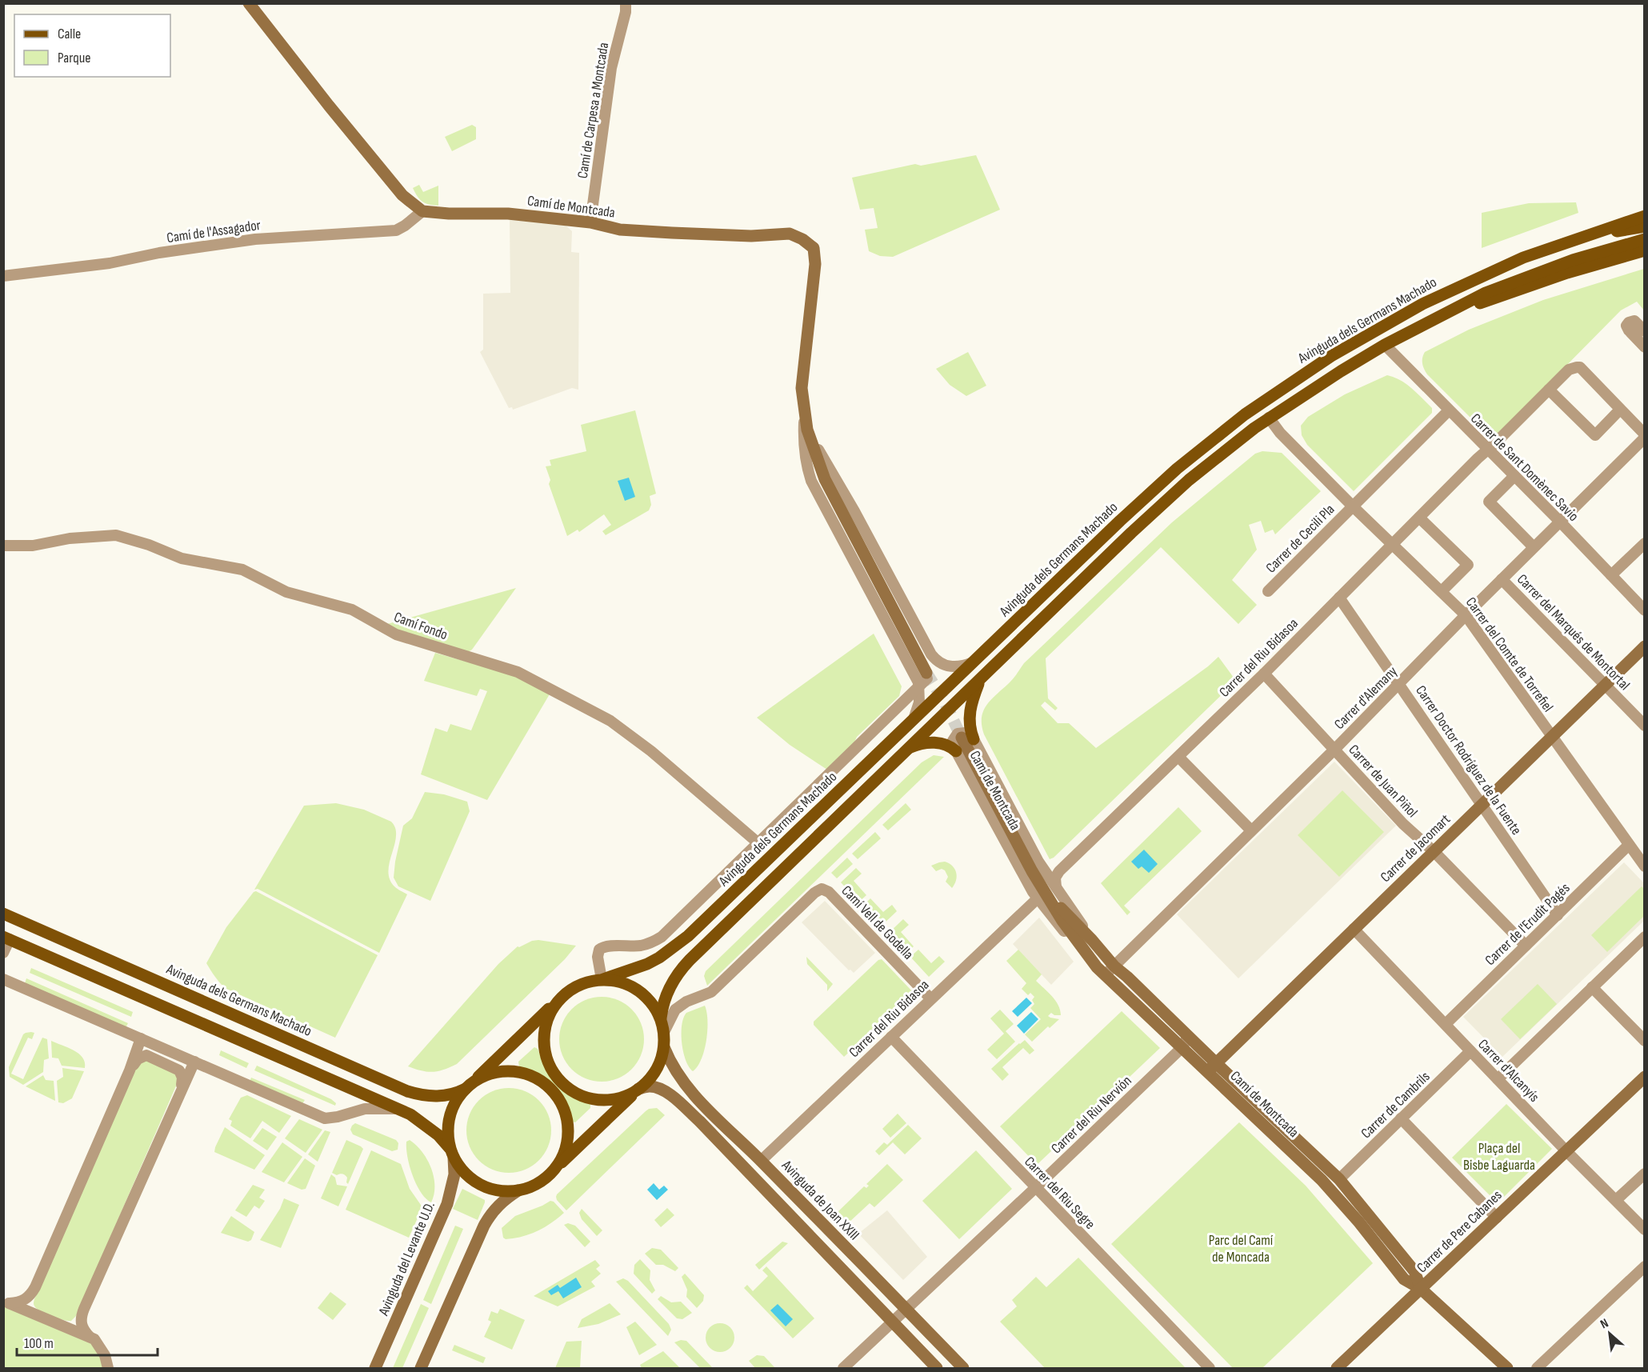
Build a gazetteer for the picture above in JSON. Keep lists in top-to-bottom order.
{
  "streets": {
    "main road": ["Avinguda dels Germans Machado"],
    "street": [
      "Camí de Carpesa a Montcada",
      "Camí de Montcada",
      "Camí de l'Assagador",
      "Carrer de Sant Domènec Savio",
      "Carrer de Cecili Pla",
      "Camí Fondo",
      "Carrer del Marqués de Montortal",
      "Carrer del Comte de Torrefiel",
      "Carrer del Riu Bidasoa",
      "Carrer d'Alemany",
      "Carrer Doctor Rodríguez de la Fuente",
      "Carrer de Juan Piñol",
      "Carrer de Jacomart",
      "Camí Vell de Godella",
      "Carrer de l'Erudit Pagés",
      "Carrer d'Alcanyís",
      "Carrer de Cambrils",
      "Carrer del Riu Nervión",
      "Carrer del Riu Segre",
      "Avinguda de Joan XXIII",
      "Carrer de Pere Cabanes",
      "Avinguda del Levante U.D."
    ]
  },
  "crossings": [
    ["Camí de Carpesa a Montcada", "Camí de Montcada"],
    ["Camí de Montcada", "Camí de l'Assagador"],
    ["Camí de Montcada", "Avinguda dels Germans Machado"],
    ["Camí de Montcada", "Carrer del Riu Bidasoa"],
    ["Camí de Montcada", "Carrer d'Alemany"],
    ["Camí de Montcada", "Carrer de Jacomart"],
    ["Camí de Montcada", "Carrer de Cambrils"],
    ["Camí de Montcada", "Carrer del Riu Nervión"],
    ["Camí de Montcada", "Carrer de Pere Cabanes"],
    ["Avinguda dels Germans Machado", "Camí Vell de Godella"],
    ["Avinguda dels Germans Machado", "Avinguda de Joan XXIII"],
    ["Avinguda dels Germans Machado", "Avinguda del Levante U.D."],
    ["Carrer de Sant Domènec Savio", "Carrer del Riu Bidasoa"],
    ["Carrer de Sant Domènec Savio", "Carrer d'Alemany"],
    ["Carrer de Cecili Pla", "Carrer del Comte de Torrefiel"],
    ["Carrer del Marqués de Montortal", "Carrer d'Alemany"],
    ["Carrer del Marqués de Montortal", "Carrer de Jacomart"],
    ["Carrer del Comte de Torrefiel", "Carrer del Riu Bidasoa"],
    ["Carrer del Comte de Torrefiel", "Carrer d'Alemany"],
    ["Carrer del Comte de Torrefiel", "Carrer de Jacomart"],
    ["Carrer del Comte de Torrefiel", "Carrer de l'Erudit Pagés"],
    ["Carrer del Riu Bidasoa", "Carrer Doctor Rodríguez de la Fuente"],
    ["Carrer del Riu Bidasoa", "Carrer de Juan Piñol"],
    ["Carrer del Riu Bidasoa", "Camí Vell de Godella"],
    ["Carrer del Riu Bidasoa", "Carrer del Riu Segre"],
    ["Carrer del Riu Bidasoa", "Avinguda de Joan XXIII"],
    ["Carrer d'Alemany", "Carrer Doctor Rodríguez de la Fuente"],
    ["Carrer d'Alemany", "Carrer de Juan Piñol"],
    ["Carrer Doctor Rodríguez de la Fuente", "Carrer de Jacomart"],
    ["Carrer Doctor Rodríguez de la Fuente", "Carrer de l'Erudit Pagés"],
    ["Carrer de Juan Piñol", "Carrer de Jacomart"],
    ["Carrer de Juan Piñol", "Carrer de l'Erudit Pagés"],
    ["Carrer de Jacomart", "Carrer d'Alcanyís"],
    ["Camí Vell de Godella", "Avinguda de Joan XXIII"],
    ["Carrer de l'Erudit Pagés", "Carrer d'Alcanyís"],
    ["Carrer d'Alcanyís", "Carrer de Cambrils"],
    ["Carrer d'Alcanyís", "Carrer de Pere Cabanes"],
    ["Carrer del Riu Nervión", "Carrer del Riu Segre"],
    ["Carrer del Riu Nervión", "Avinguda de Joan XXIII"]
  ],
  "parks": ["Plaça del Bisbe Laguarda", "Parc del Camí de Moncada"],
  "legend": ["Calle", "Parque"],
  "scale_bar": "100 m",
  "north": "top left"
}
